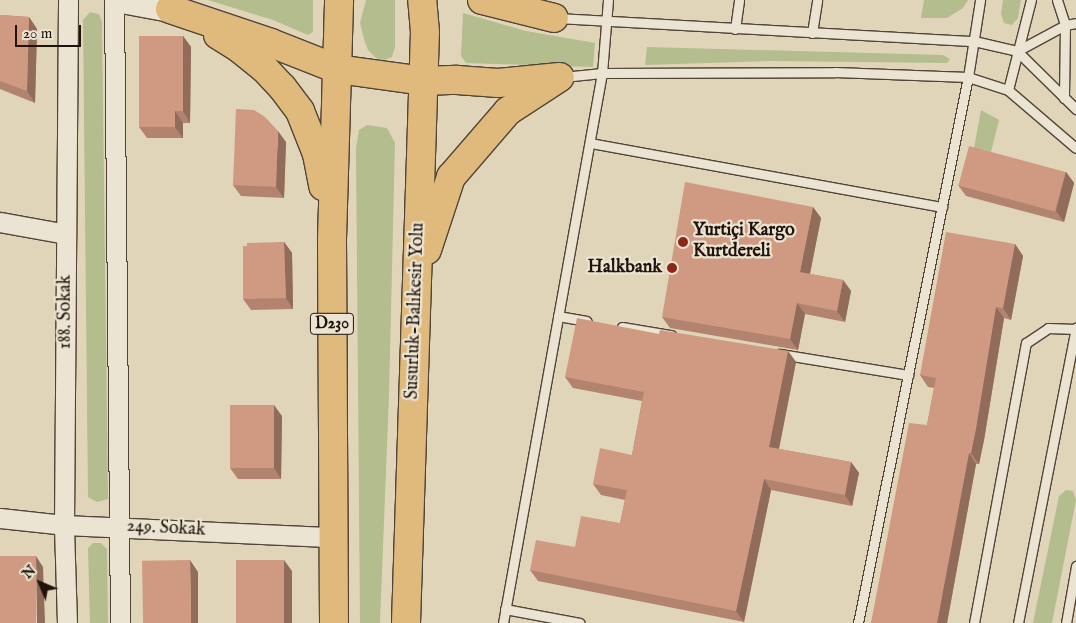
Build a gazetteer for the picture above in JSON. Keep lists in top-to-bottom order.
{
  "streets": {
    "highway": ["Susurluk-Balıkesir Yolu", "D230"],
    "street": ["188. Sokak", "249. Sokak"]
  },
  "crossings": [
    ["188. Sokak", "249. Sokak"],
    ["D230", "249. Sokak"]
  ],
  "places": ["Yurtiçi Kargo Kurtdereli", "Halkbank"],
  "scale_bar": "20 m",
  "north": "top left"
}
